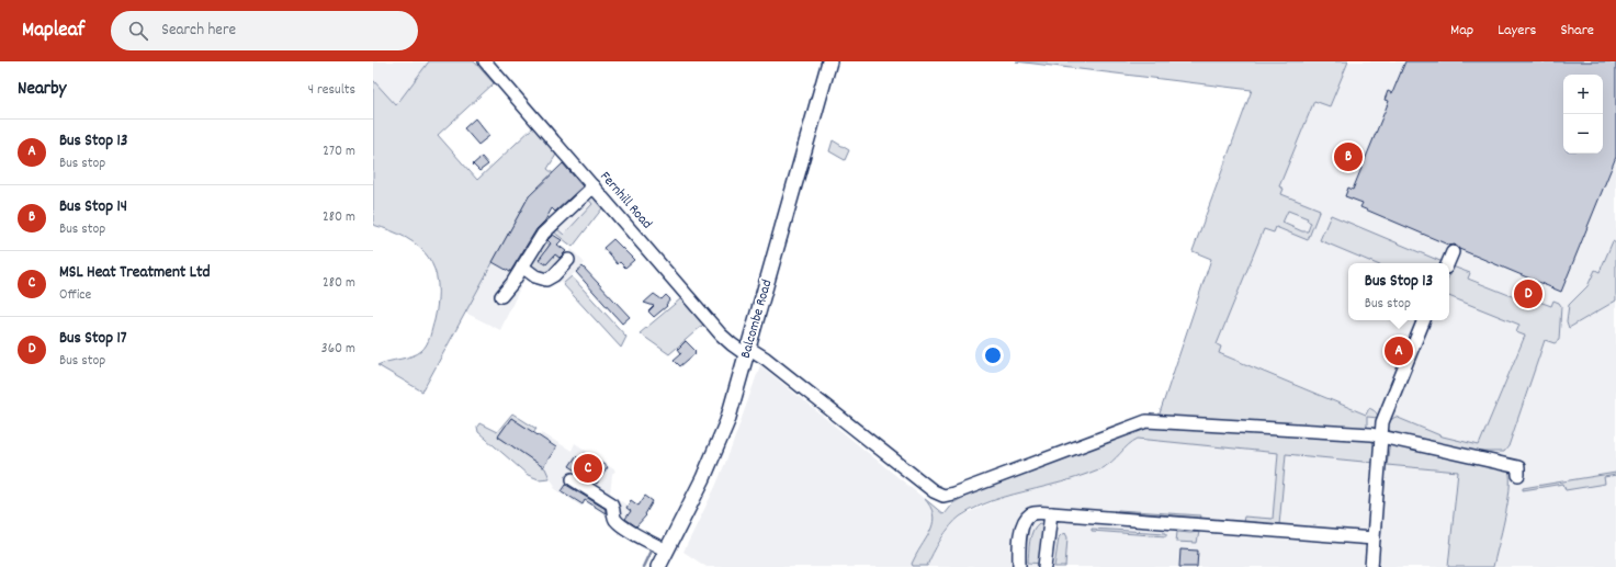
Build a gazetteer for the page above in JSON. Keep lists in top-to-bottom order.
{
  "streets": {
    "main road": ["Balcombe Road"],
    "street": ["Fernhill Road"]
  },
  "crossings": [
    ["Fernhill Road", "Balcombe Road"]
  ],
  "page": {
    "header": "Mapleaf",
    "search": "Search here",
    "nav": ["Map", "Layers", "Share"],
    "heading": ["Nearby", "4 results"],
    "map_buttons": ["+", "−"],
    "list": [
      {
        "mark": "A",
        "name": "Bus Stop 13",
        "note": "Bus stop",
        "value": "270 m"
      },
      {
        "mark": "B",
        "name": "Bus Stop 14",
        "note": "Bus stop",
        "value": "280 m"
      },
      {
        "mark": "C",
        "name": "MSL Heat Treatment Ltd",
        "note": "Office",
        "value": "280 m"
      },
      {
        "mark": "D",
        "name": "Bus Stop 17",
        "note": "Bus stop",
        "value": "360 m"
      }
    ],
    "pins": [
      "B",
      "D",
      "A",
      "C"
    ],
    "popup": ["Bus Stop 13", "Bus stop"]
  }
}
